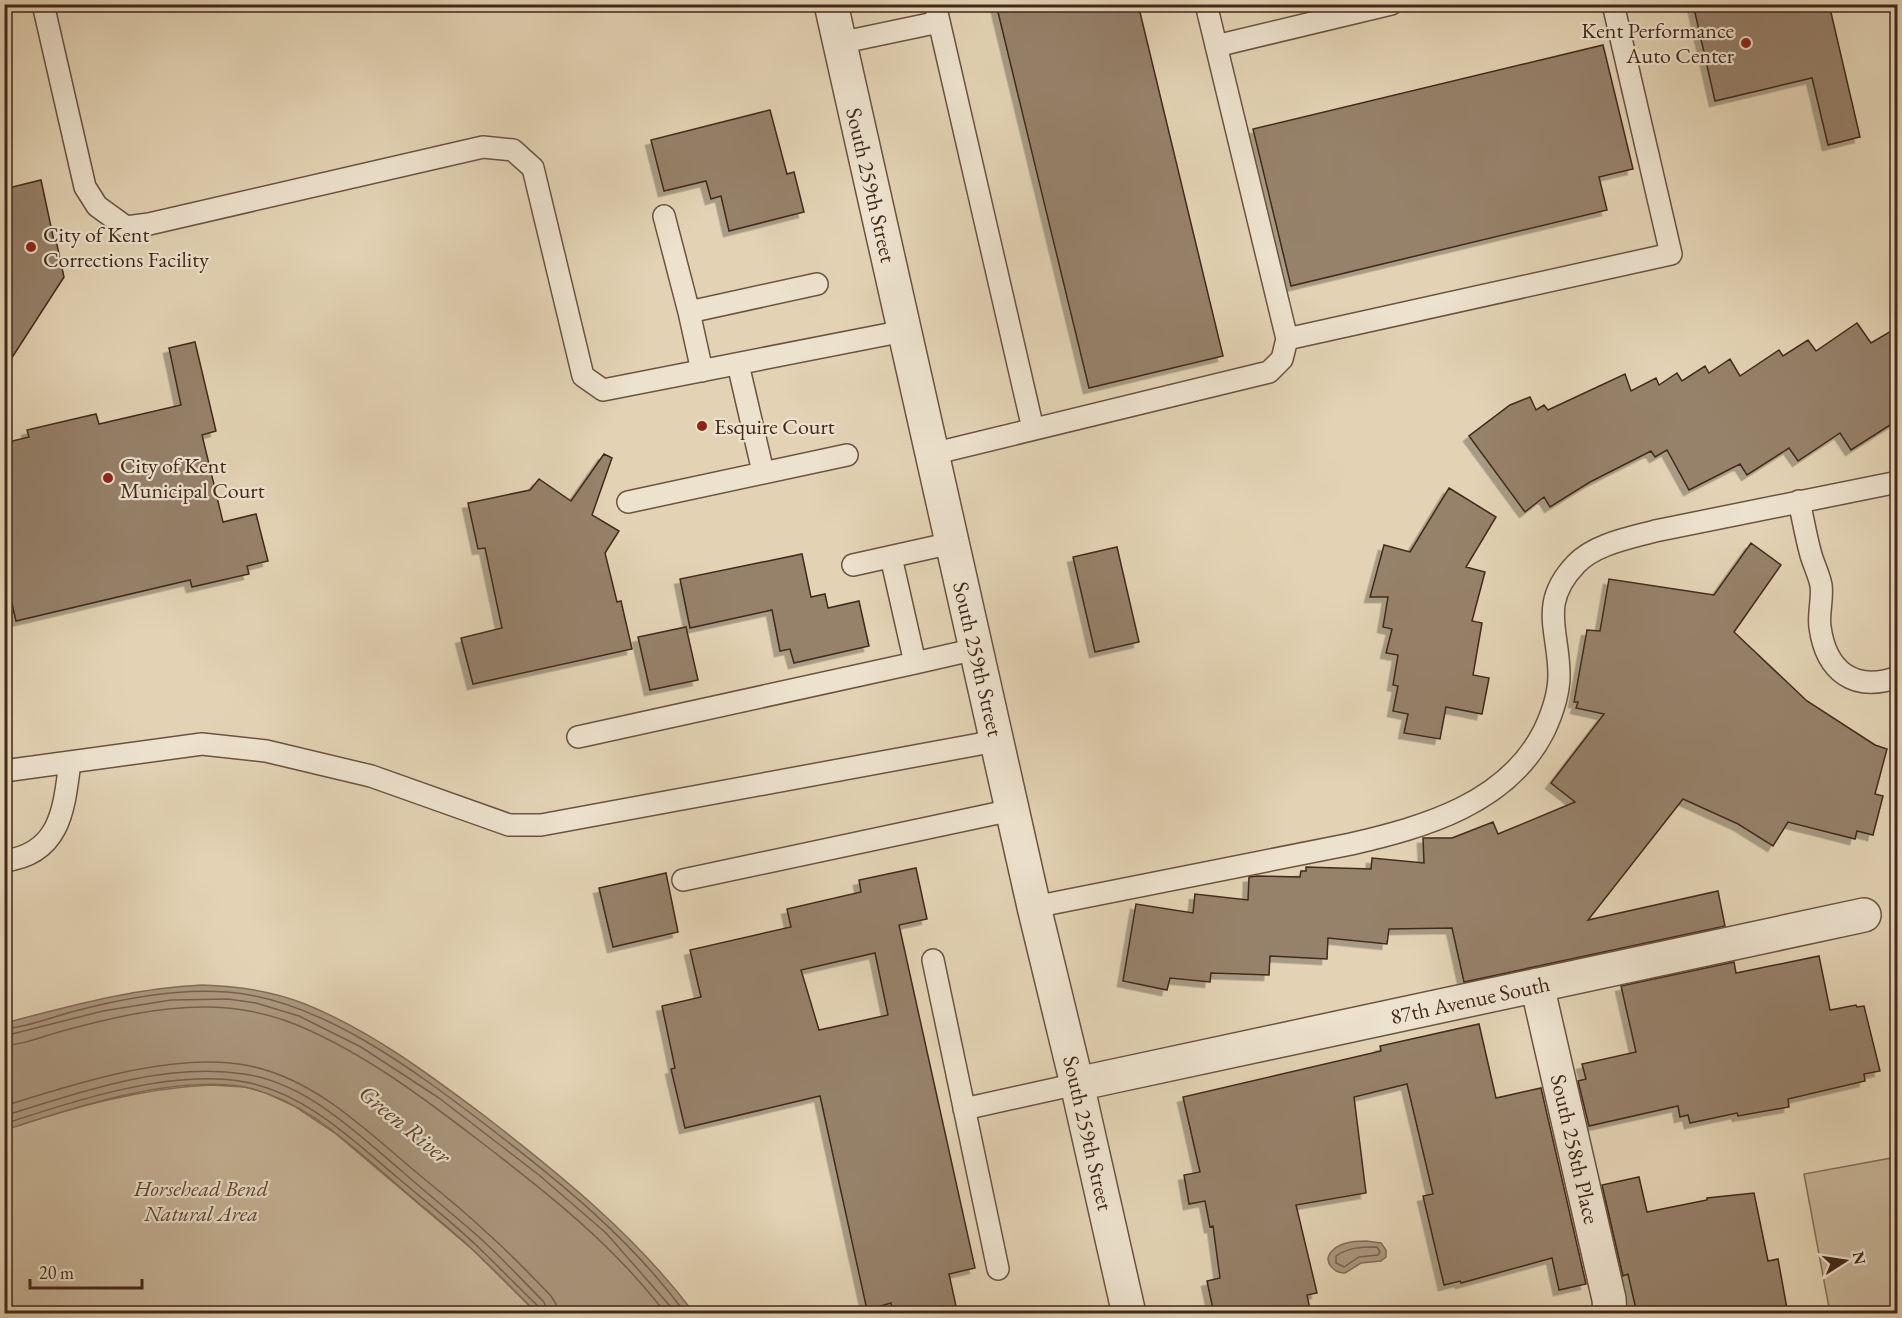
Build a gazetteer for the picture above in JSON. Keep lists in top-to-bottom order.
{
  "streets": {
    "street": ["South 259th Street", "87th Avenue South", "South 258th Place"]
  },
  "crossings": [
    ["South 259th Street", "87th Avenue South"],
    ["87th Avenue South", "South 258th Place"]
  ],
  "water": ["Green River"],
  "parks": ["Horsehead Bend Natural Area"],
  "places": [
    "Kent Performance Auto Center",
    "City of Kent Corrections Facility",
    "Esquire Court",
    "City of Kent Municipal Court"
  ],
  "scale_bar": "20 m",
  "north": "right"
}
